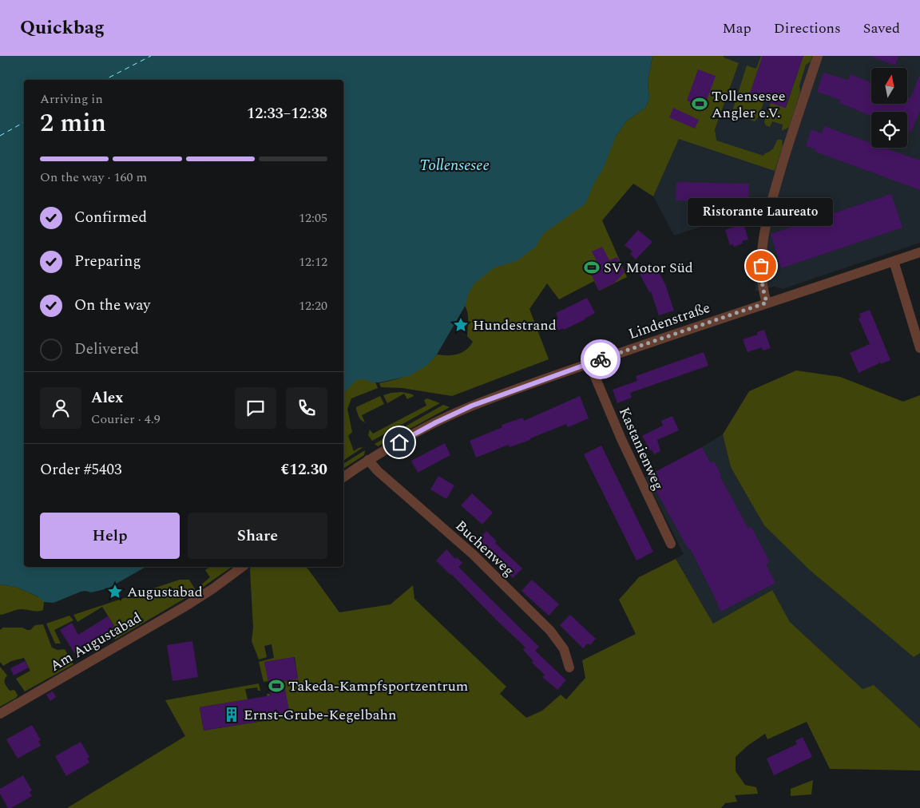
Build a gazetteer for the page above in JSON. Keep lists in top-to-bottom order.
{
  "streets": {
    "street": [
      "Lindenstraße",
      "Kastanienweg",
      "Buchenweg",
      "Am Augustabad"
    ]
  },
  "crossings": [
    ["Lindenstraße", "Kastanienweg"],
    ["Lindenstraße", "Buchenweg"]
  ],
  "water": ["Tollensesee"],
  "places": {
    "sports": ["Tollensesee Angler e.V.", "SV Motor Süd", "Takeda-Kampfsportzentrum"],
    "other": ["Ristorante Laureato"],
    "place": ["Hundestrand", "Augustabad"],
    "building": ["Ernst-Grube-Kegelbahn"]
  },
  "north": "top",
  "page": {
    "header": "Quickbag",
    "nav": ["Map", "Directions", "Saved"],
    "heading": ["2 min", "Arriving in", "12:33–12:38"],
    "panel": [
      "Alex",
      "Courier · 4.9",
      "Order #5403",
      "€12.30"
    ],
    "bar": "On the way · 160 m",
    "list": [
      ["Confirmed", "12:05"],
      ["Preparing", "12:12"],
      ["On the way", "12:20"],
      "Delivered"
    ],
    "bubble": "Ristorante Laureato",
    "buttons": ["Help", "Share"]
  }
}
